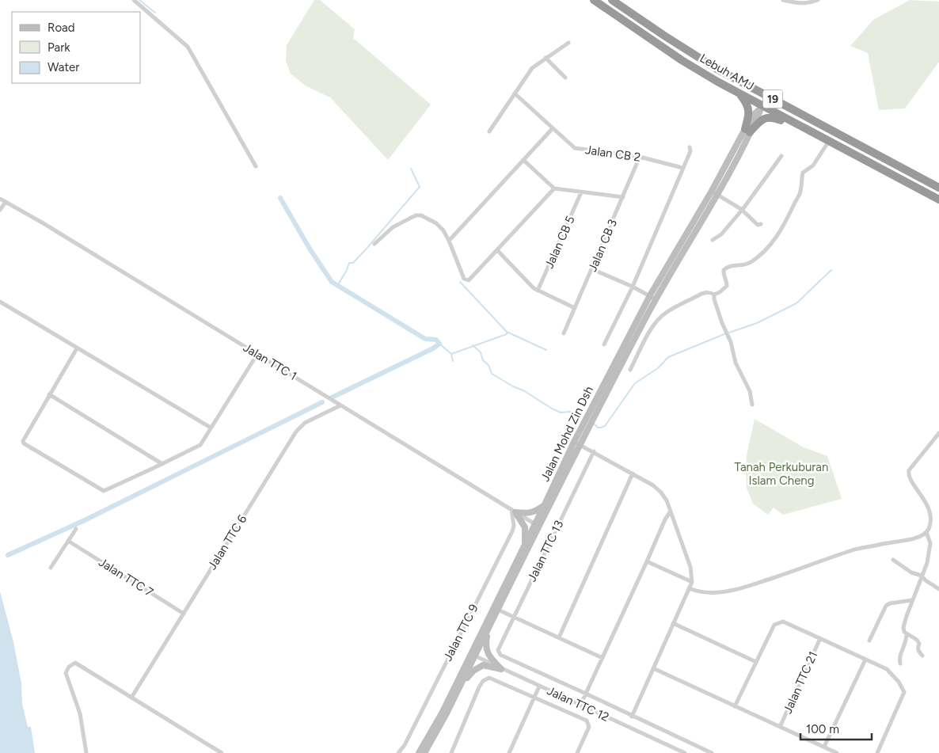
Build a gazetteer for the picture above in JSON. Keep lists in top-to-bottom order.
{
  "streets": {
    "highway": ["Lebuh AMJ", "19"],
    "main road": ["Jalan Mohd Zin Dsh"],
    "street": [
      "Jalan CB 2",
      "Jalan CB 5",
      "Jalan CB 3",
      "Jalan TTC 1",
      "Jalan TTC 6",
      "Jalan TTC 13",
      "Jalan TTC 7",
      "Jalan TTC 9",
      "Jalan TTC 21",
      "Jalan TTC 12"
    ]
  },
  "crossings": [
    ["Jalan CB 2", "Jalan CB 3"],
    ["Jalan TTC 1", "Jalan Mohd Zin Dsh"],
    ["Jalan TTC 1", "Jalan TTC 6"],
    ["Jalan TTC 1", "Jalan TTC 9"],
    ["Jalan Mohd Zin Dsh", "Jalan TTC 12"],
    ["Jalan TTC 6", "Jalan TTC 7"]
  ],
  "parks": ["Tanah Perkuburan Islam Cheng"],
  "legend": ["Road", "Park", "Water"],
  "scale_bar": "100 m"
}
